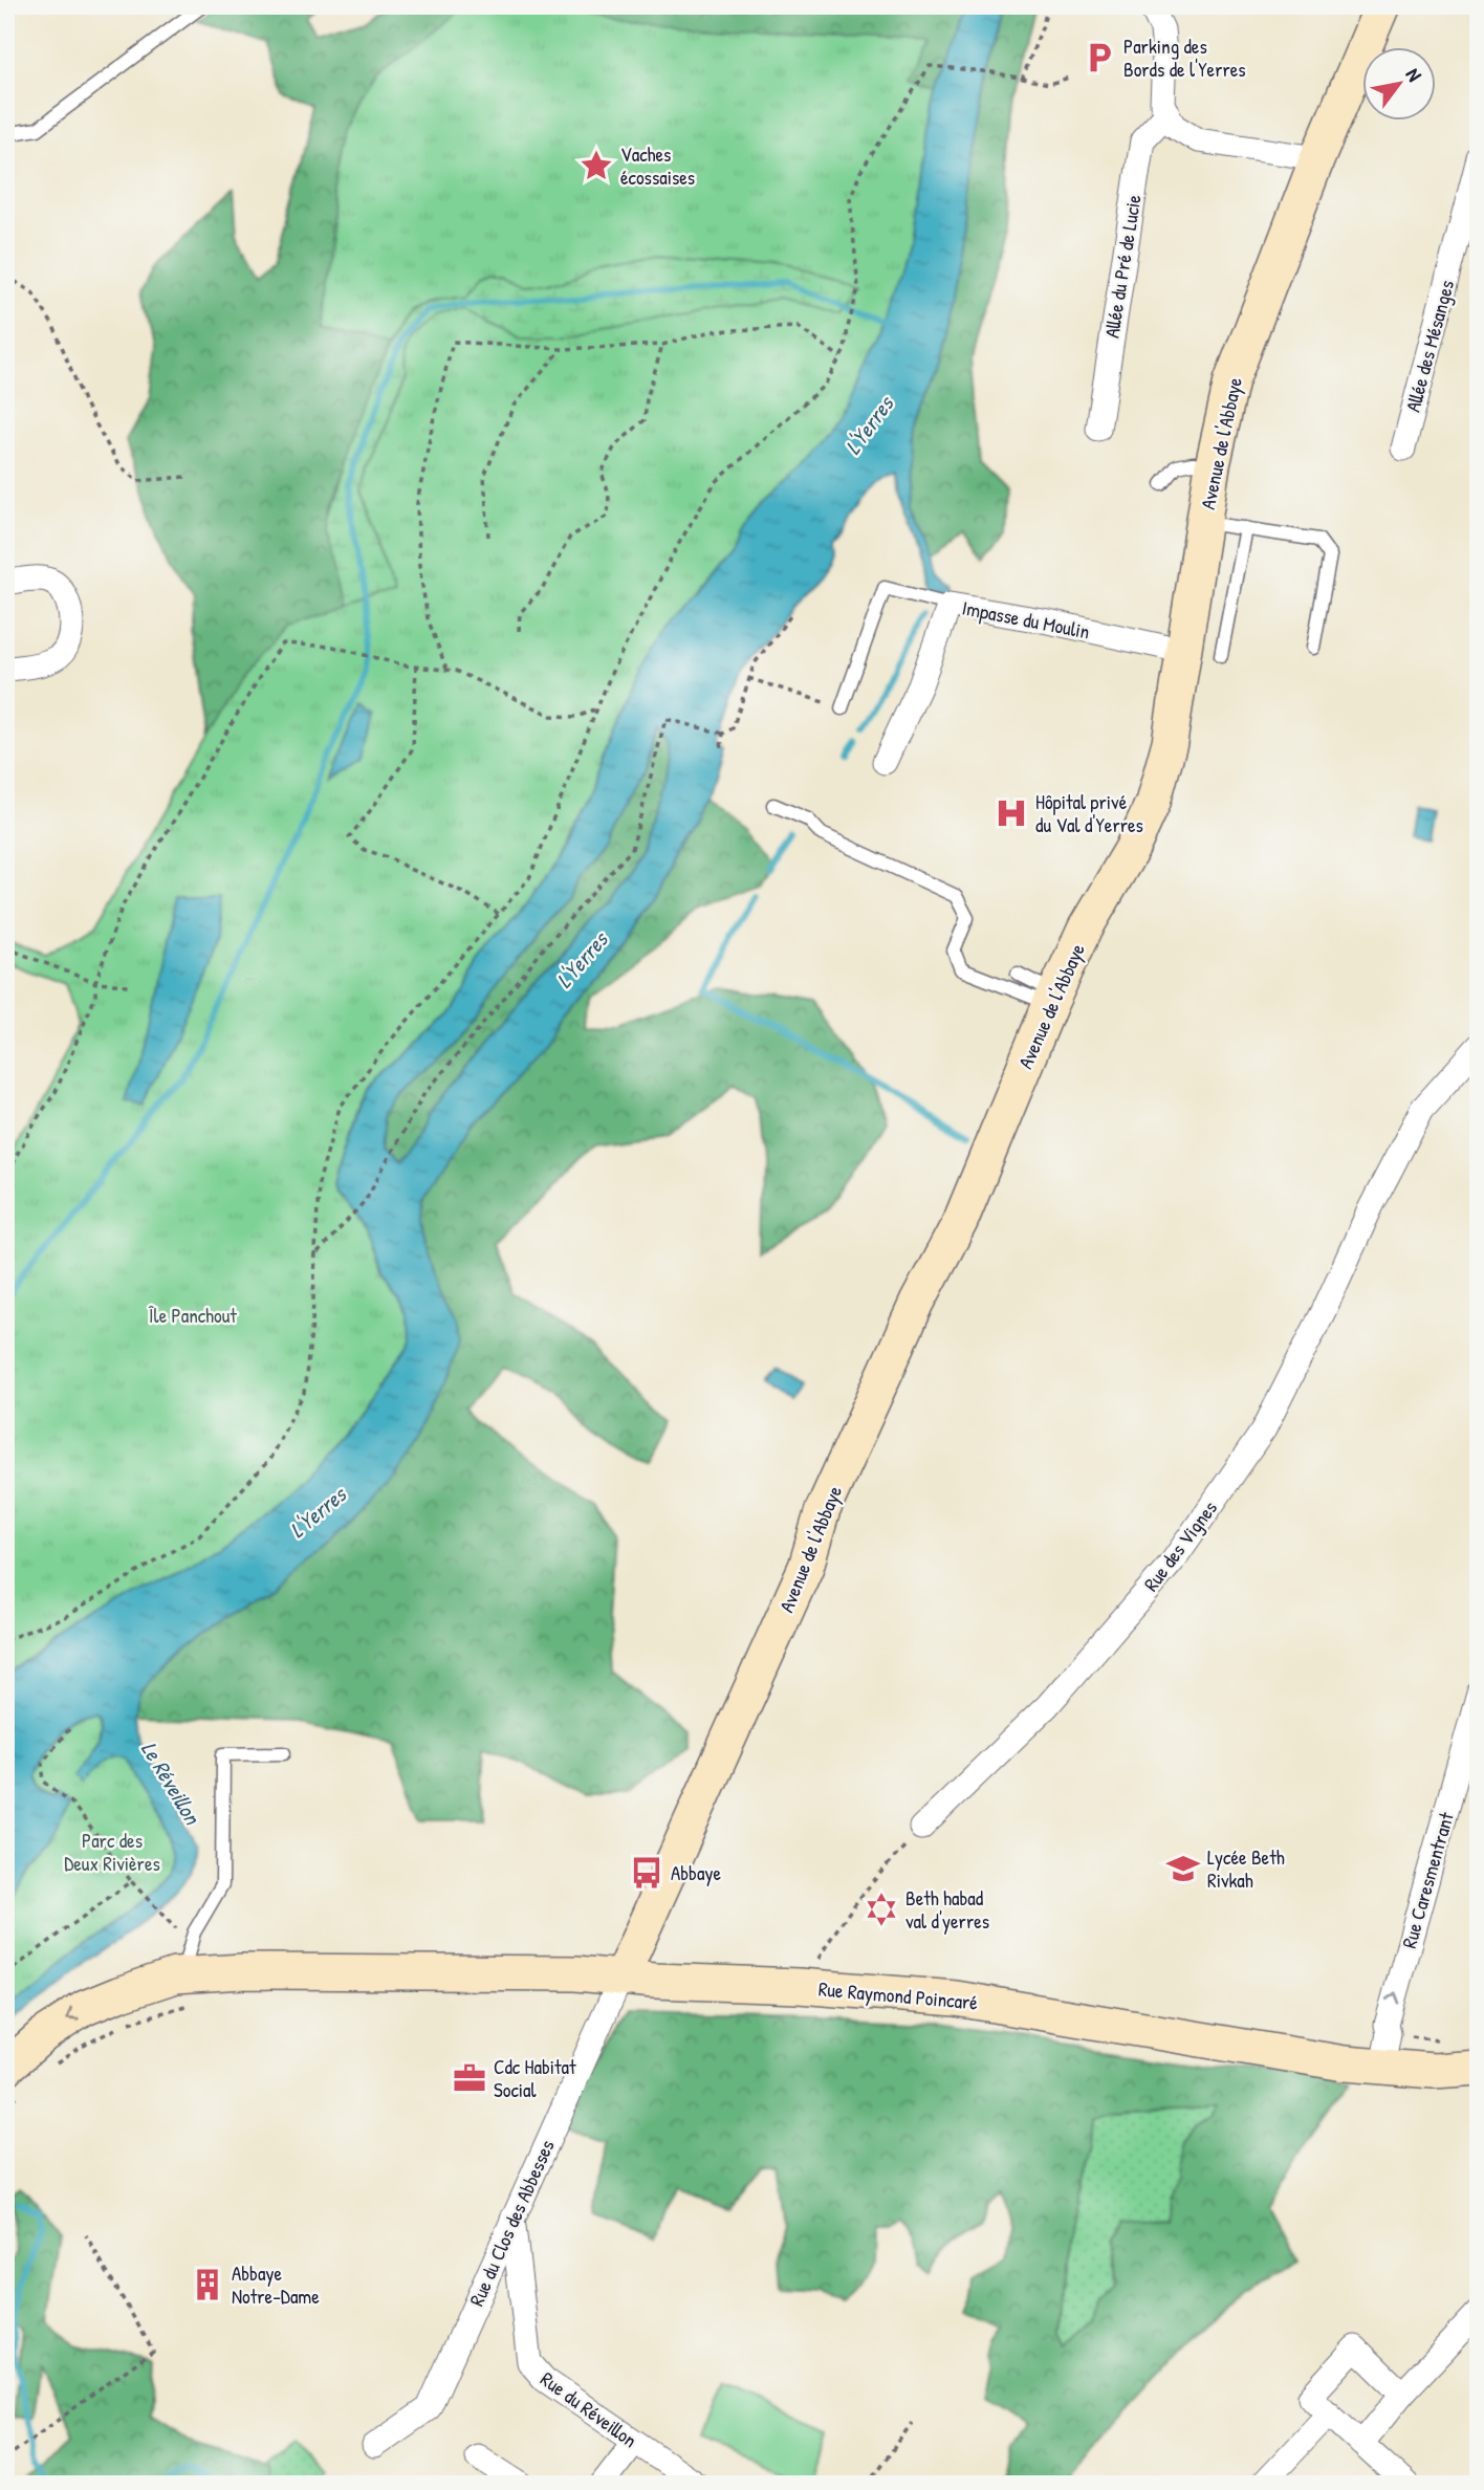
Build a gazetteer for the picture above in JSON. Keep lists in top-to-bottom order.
{
  "streets": {
    "street": [
      "Allée du Pré de Lucie",
      "Allée des Mésanges",
      "Avenue de l'Abbaye",
      "Impasse du Moulin",
      "Rue des Vignes",
      "Rue Caresmentrant",
      "Rue Raymond Poincaré",
      "Rue du Clos des Abbesses",
      "Rue du Réveillon"
    ]
  },
  "crossings": [
    ["Avenue de l'Abbaye", "Impasse du Moulin"],
    ["Avenue de l'Abbaye", "Rue Raymond Poincaré"],
    ["Avenue de l'Abbaye", "Rue du Clos des Abbesses"],
    ["Rue Caresmentrant", "Rue Raymond Poincaré"],
    ["Rue Raymond Poincaré", "Rue du Clos des Abbesses"],
    ["Rue du Clos des Abbesses", "Rue du Réveillon"]
  ],
  "one_way": ["Rue Caresmentrant"],
  "water": ["L'Yerres", "Le Réveillon"],
  "parks": ["Île Panchout", "Parc des Deux Rivières"],
  "places": {
    "parking": ["Parking des Bords de l'Yerres"],
    "place": ["Vaches écossaises"],
    "hospital": ["Hôpital privé du Val d'Yerres"],
    "school or university": ["Lycée Beth Rivkah"],
    "bus stop": ["Abbaye"],
    "synagogue": ["Beth habad val d'yerres"],
    "office": ["Cdc Habitat Social"],
    "building": ["Abbaye Notre-Dame"]
  },
  "north": "top right"
}
